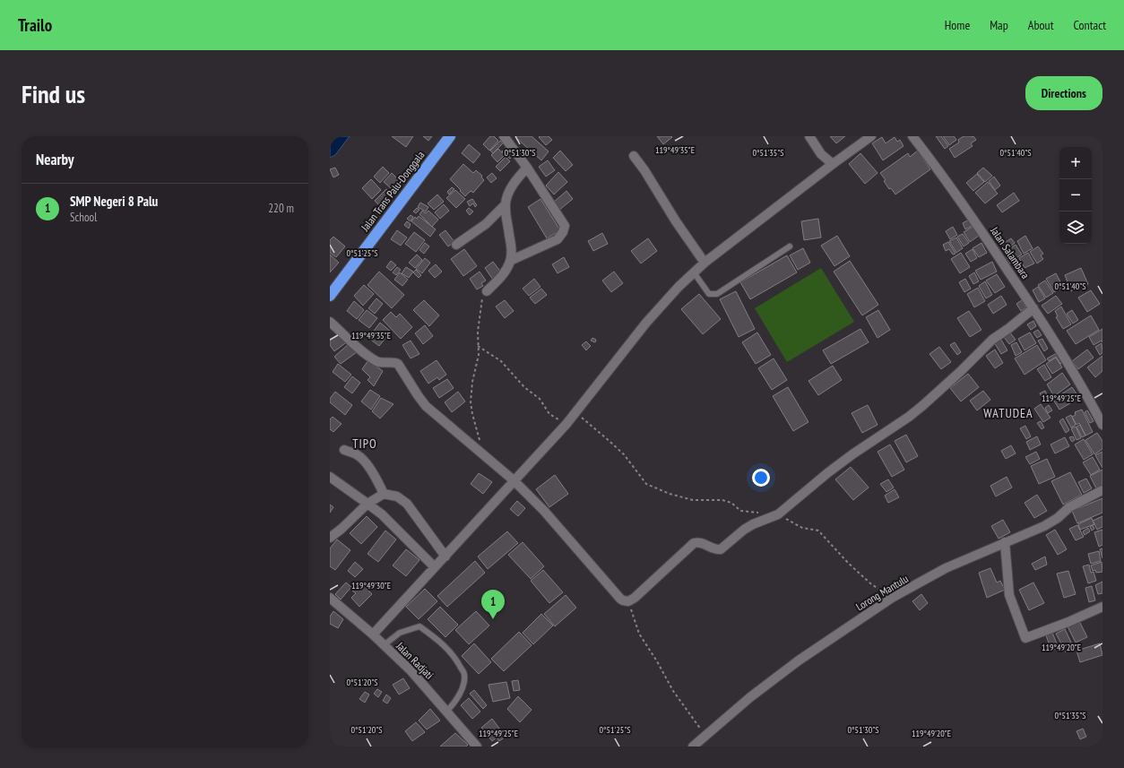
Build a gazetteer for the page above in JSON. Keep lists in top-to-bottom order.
{
  "streets": {
    "highway": ["Jalan Trans Palu-Donggala"],
    "street": ["Jalan Salambara", "Lorong Mantulu", "Jalan Radjati"]
  },
  "districts": ["WATUDEA", "TIPO"],
  "page": {
    "header": "Trailo",
    "nav": [
      "Home",
      "Map",
      "About",
      "Contact"
    ],
    "buttons": "Directions",
    "title": "Find us",
    "heading": "Nearby",
    "map_buttons": ["+", "−"],
    "list": [
      {
        "mark": "1",
        "name": "SMP Negeri 8 Palu",
        "note": "School",
        "value": "220 m"
      }
    ],
    "pins": "1"
  },
  "coordinates": [
    "119°49'35\"E",
    "0°51'30\"S",
    "0°51'35\"S",
    "0°51'40\"S",
    "0°51'25\"S",
    "119°49'25\"E",
    "119°49'30\"E",
    "119°49'20\"E",
    "0°51'20\"S"
  ]
}
